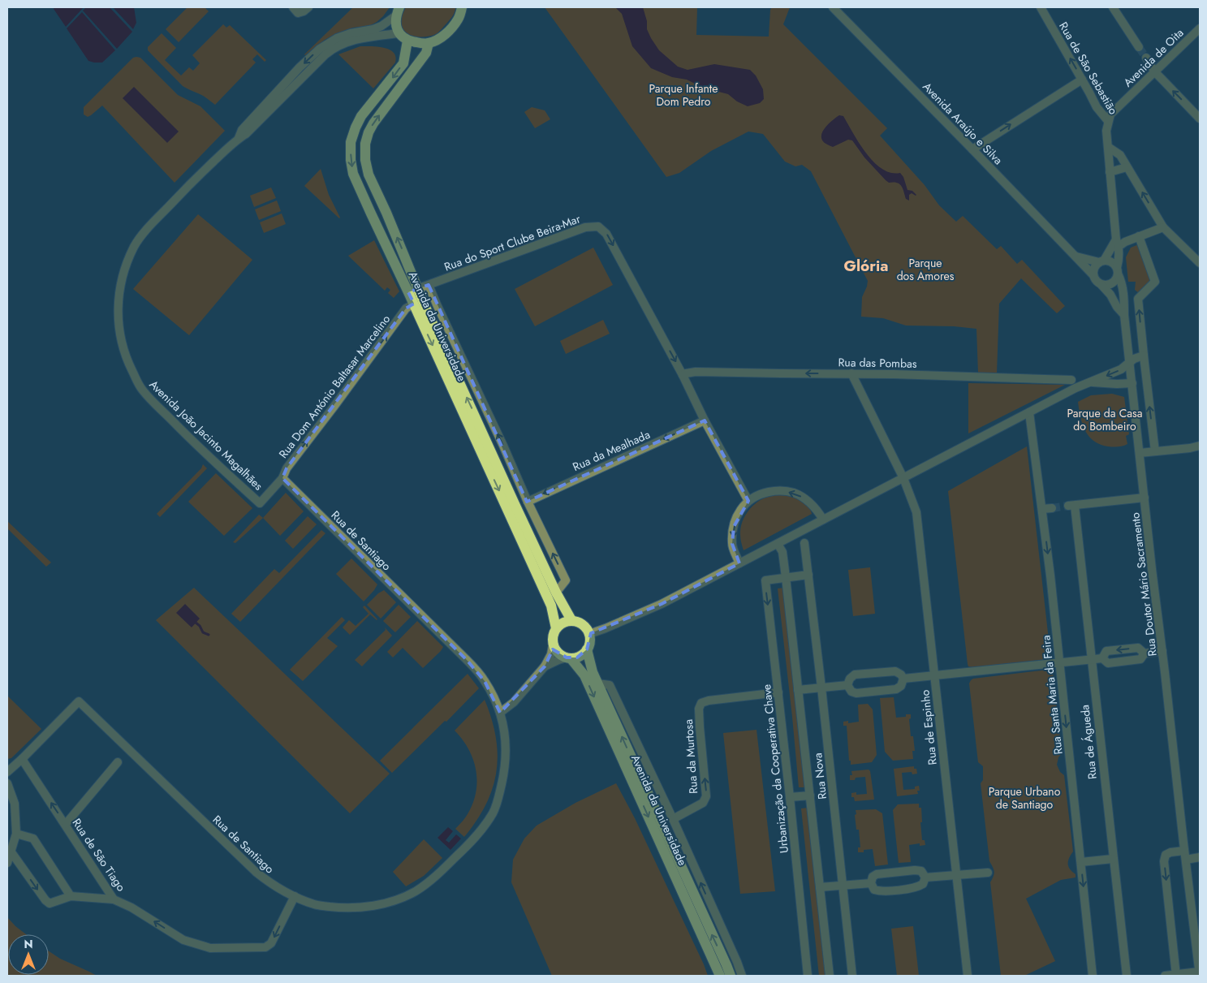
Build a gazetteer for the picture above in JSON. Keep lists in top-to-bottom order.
{
  "streets": {
    "main road": ["Avenida da Universidade"],
    "street": [
      "Avenida de Oita",
      "Rua de São Sebastião",
      "Avenida Araújo e Silva",
      "Rua do Sport Clube Beira-Mar",
      "Rua das Pombas",
      "Rua Dom António Baltasar Marcelino",
      "Avenida João Jacinto Magalhães",
      "Rua da Mealhada",
      "Rua de Santiago",
      "Rua Doutor Mário Sacramento",
      "Rua Santa Maria da Feira",
      "Rua de Espinho",
      "Rua de Águeda",
      "Rua da Murtosa",
      "Urbanização da Cooperativa Chave",
      "Rua Nova",
      "Rua de São Tiago"
    ]
  },
  "crossings": [
    ["Avenida de Oita", "Rua de São Sebastião"],
    ["Rua de São Sebastião", "Avenida Araújo e Silva"],
    ["Rua de São Sebastião", "Rua Doutor Mário Sacramento"],
    ["Avenida Araújo e Silva", "Rua Doutor Mário Sacramento"],
    ["Rua do Sport Clube Beira-Mar", "Avenida da Universidade"],
    ["Rua do Sport Clube Beira-Mar", "Rua das Pombas"],
    ["Rua do Sport Clube Beira-Mar", "Rua da Mealhada"],
    ["Avenida da Universidade", "Rua Dom António Baltasar Marcelino"],
    ["Avenida da Universidade", "Rua da Mealhada"],
    ["Avenida da Universidade", "Rua da Murtosa"],
    ["Rua das Pombas", "Rua de Espinho"],
    ["Rua Dom António Baltasar Marcelino", "Avenida João Jacinto Magalhães"],
    ["Rua Dom António Baltasar Marcelino", "Rua de Santiago"],
    ["Rua de Santiago", "Rua de São Tiago"],
    ["Rua Doutor Mário Sacramento", "Rua de Águeda"],
    ["Rua da Murtosa", "Urbanização da Cooperativa Chave"],
    ["Urbanização da Cooperativa Chave", "Rua Nova"]
  ],
  "one_way": [
    "Rua das Pombas",
    "Rua Dom António Baltasar Marcelino",
    "Rua da Mealhada",
    "Rua Santa Maria da Feira"
  ],
  "districts": ["Glória"],
  "parks": [
    "Parque Infante Dom Pedro",
    "Parque dos Amores",
    "Parque da Casa do Bombeiro",
    "Parque Urbano de Santiago"
  ],
  "north": "top"
}
